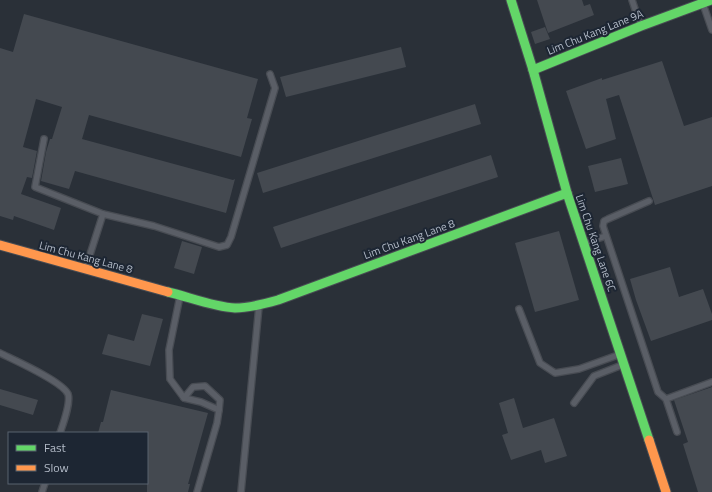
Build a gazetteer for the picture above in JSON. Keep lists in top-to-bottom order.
{
  "streets": {
    "street": ["Lim Chu Kang Lane 9A", "Lim Chu Kang Lane 8", "Lim Chu Kang Lane 6C"]
  },
  "crossings": [
    ["Lim Chu Kang Lane 9A", "Lim Chu Kang Lane 6C"],
    ["Lim Chu Kang Lane 8", "Lim Chu Kang Lane 6C"]
  ],
  "legend": ["Fast", "Slow"]
}
